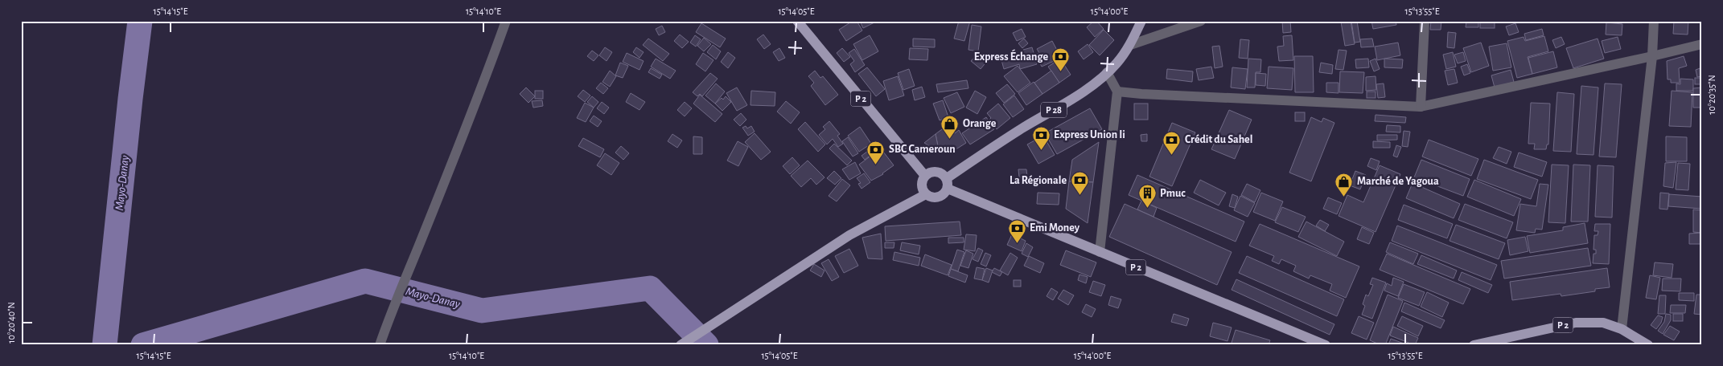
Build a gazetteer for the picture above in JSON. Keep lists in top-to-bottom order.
{
  "streets": {
    "main road": ["P 2", "P 28"]
  },
  "crossings": [
    ["P 2", "P 28"]
  ],
  "water": ["Mayo-Danay"],
  "places": {
    "bank": [
      "Express Échange",
      "Express Union Ii",
      "Crédit du Sahel",
      "SBC Cameroun",
      "La Régionale",
      "Emi Money"
    ],
    "shop": ["Orange", "Marché de Yagoua"],
    "building": ["Pmuc"]
  },
  "coordinates": [
    "15°14'15\"E",
    "15°14'10\"E",
    "15°14'05\"E",
    "15°14'00\"E",
    "15°13'55\"E",
    "10°20'35\"N",
    "10°20'40\"N"
  ]
}
